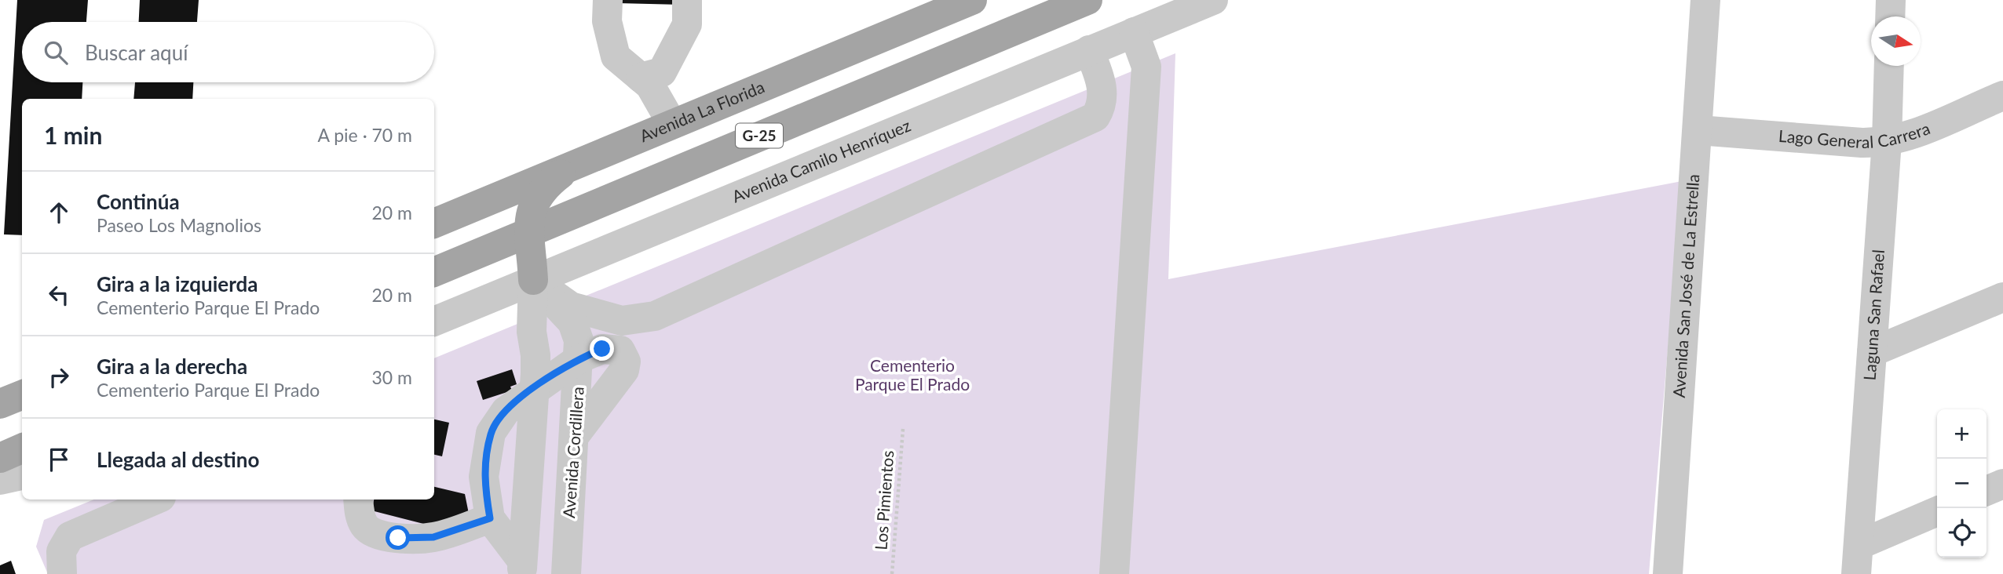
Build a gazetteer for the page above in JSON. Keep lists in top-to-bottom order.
{
  "streets": {
    "main road": ["Avenida La Florida", "G-25"],
    "street": [
      "Lago General Carrera",
      "Avenida Camilo Henríquez",
      "Avenida San José de La Estrella",
      "Laguna San Rafael",
      "Avenida Cordillera"
    ],
    "path": ["Los Pimientos"]
  },
  "crossings": [
    ["Lago General Carrera", "Avenida San José de La Estrella"],
    ["Lago General Carrera", "Laguna San Rafael"],
    ["Avenida Camilo Henríquez", "Avenida Cordillera"]
  ],
  "parks": ["Cementerio Parque El Prado"],
  "north": "right",
  "page": {
    "search": "Buscar aquí",
    "heading": ["1 min", "A pie · 70 m"],
    "list": [
      ["Continúa", "Paseo Los Magnolios", "20 m"],
      ["Gira a la izquierda", "Cementerio Parque El Prado", "20 m"],
      ["Gira a la derecha", "Cementerio Parque El Prado", "30 m"],
      "Llegada al destino"
    ],
    "map_buttons": ["+", "−"]
  }
}
